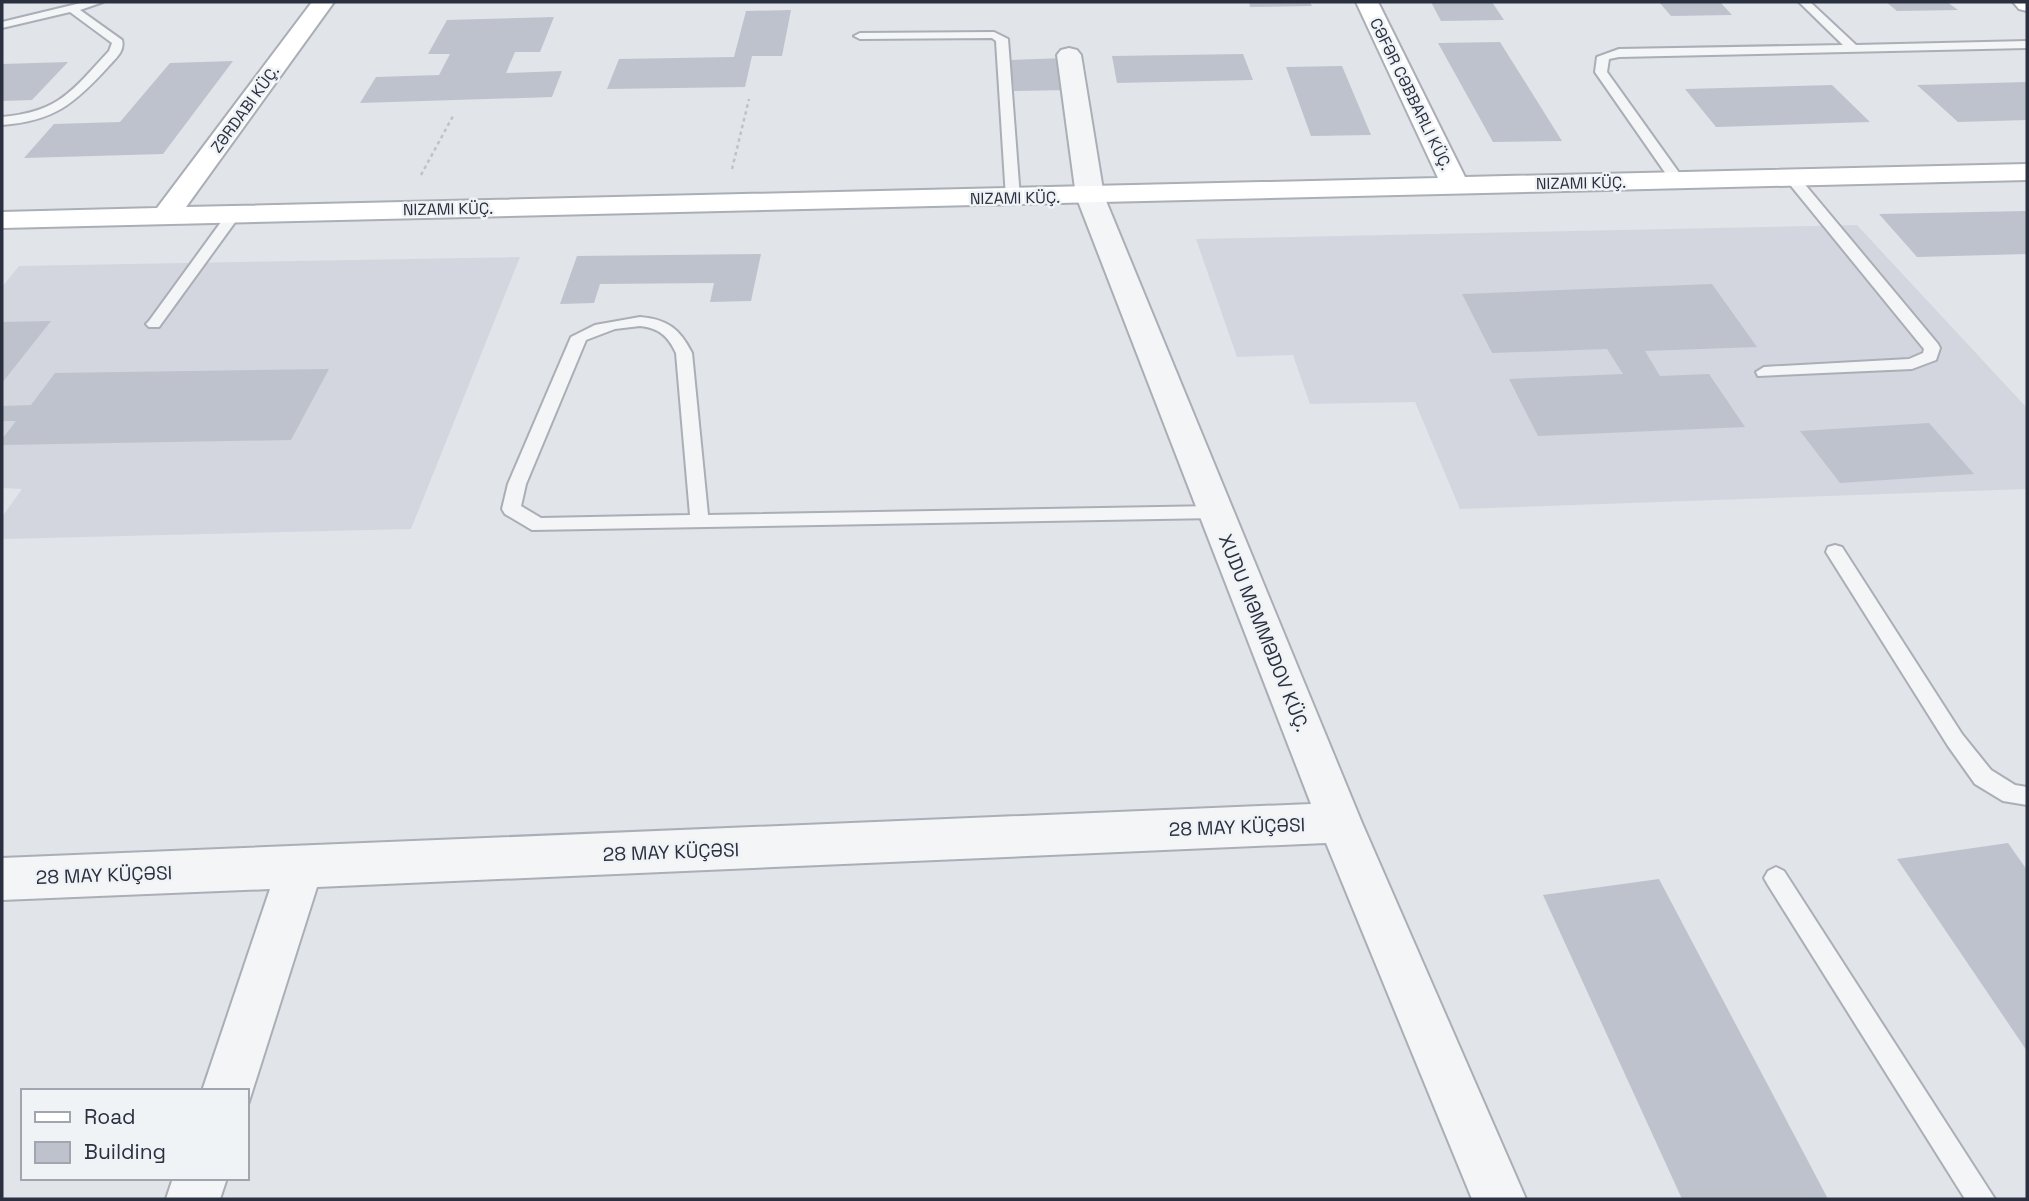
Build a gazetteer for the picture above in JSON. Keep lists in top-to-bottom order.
{
  "streets": {
    "main road": ["ZƏRDABI KÜÇ.", "NIZAMI KÜÇ."],
    "street": ["XUDU MƏMMƏDOV KÜÇ.", "28 MAY KÜÇƏSI"]
  },
  "crossings": [
    ["ZƏRDABI KÜÇ.", "NIZAMI KÜÇ."],
    ["NIZAMI KÜÇ.", "XUDU MƏMMƏDOV KÜÇ."],
    ["XUDU MƏMMƏDOV KÜÇ.", "28 MAY KÜÇƏSI"]
  ],
  "legend": ["Road", "Building"]
}
